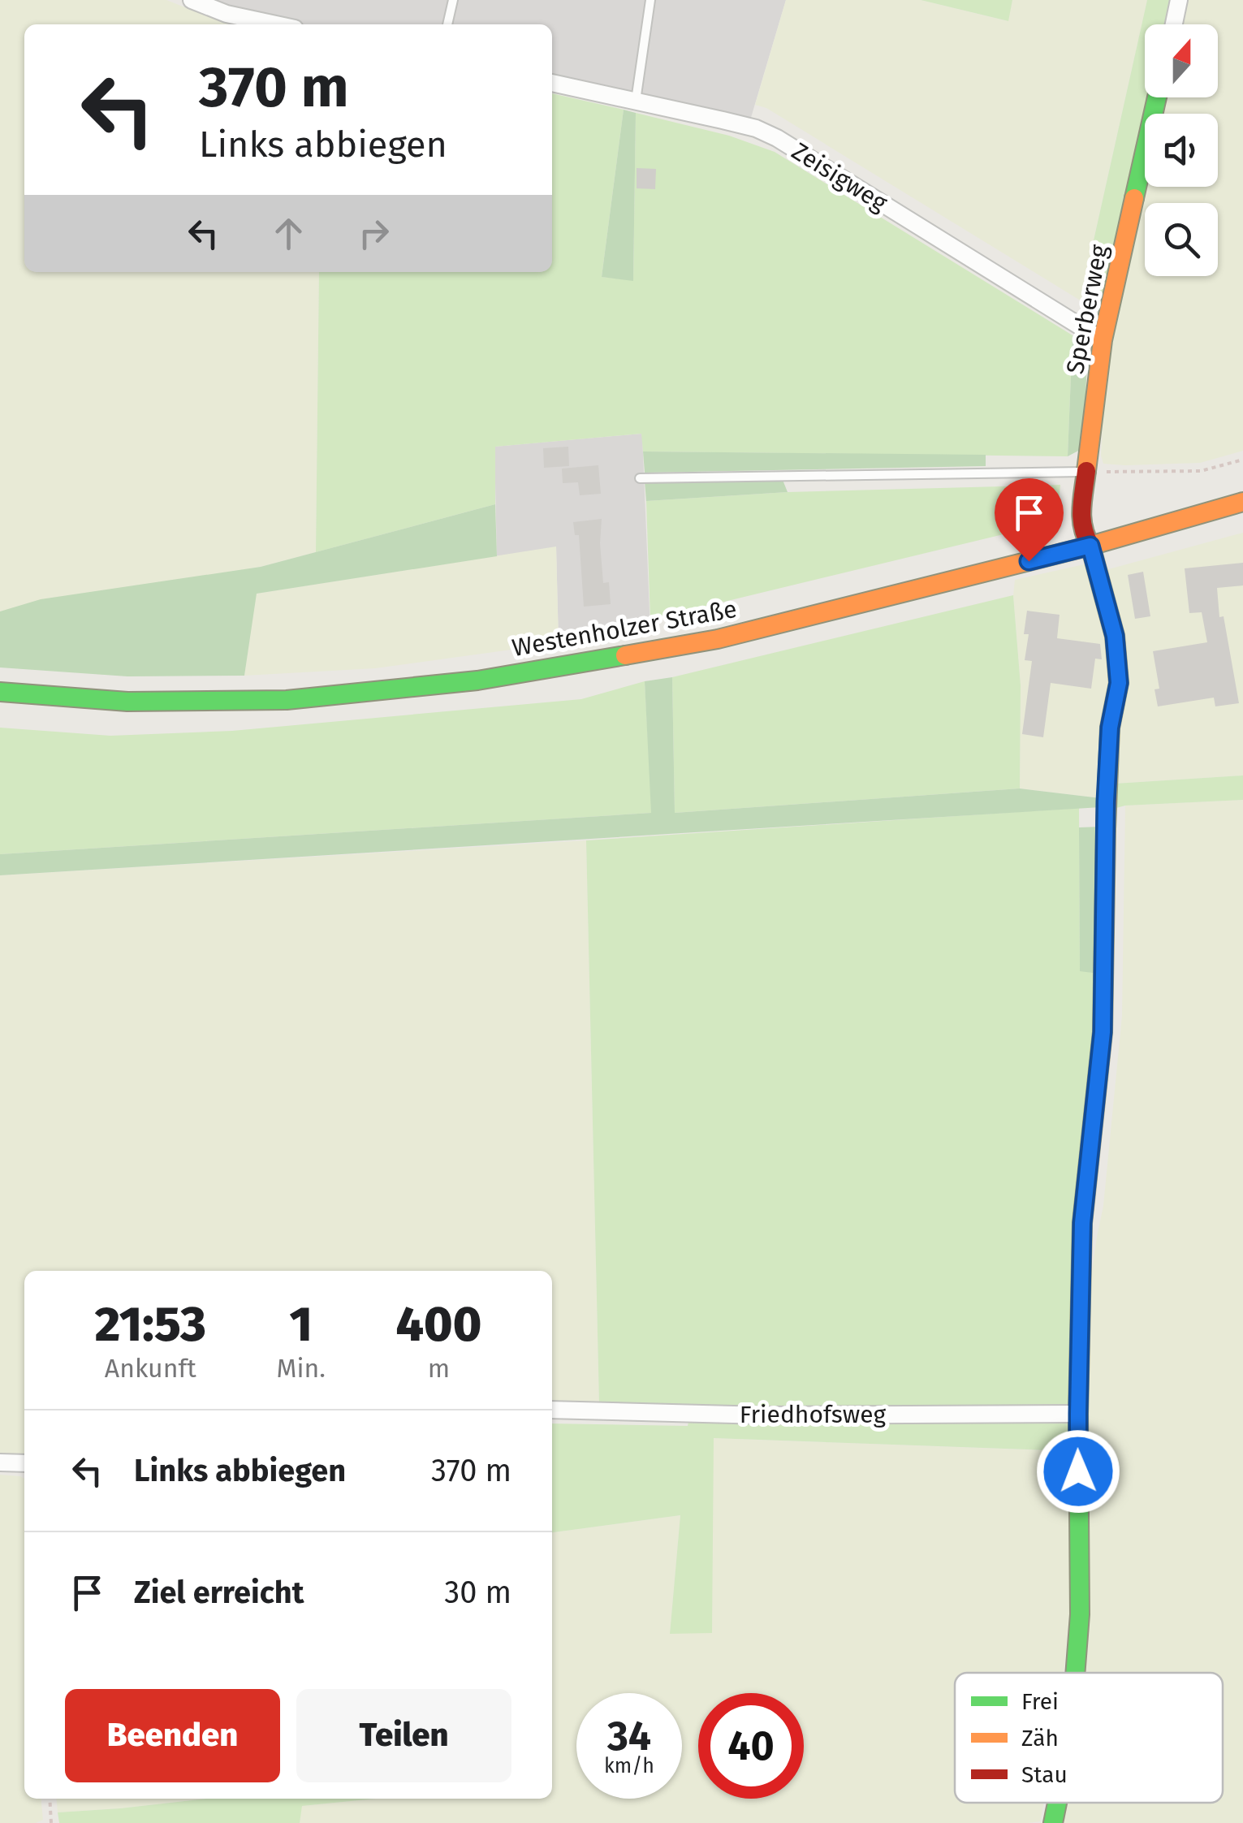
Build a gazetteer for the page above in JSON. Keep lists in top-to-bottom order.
{
  "streets": {
    "street": [
      "Zeisigweg",
      "Sperberweg",
      "Westenholzer Straße",
      "Friedhofsweg"
    ]
  },
  "crossings": [
    ["Zeisigweg", "Sperberweg"],
    ["Sperberweg", "Westenholzer Straße"],
    ["Sperberweg", "Friedhofsweg"]
  ],
  "legend": ["Frei", "Zäh", "Stau"],
  "north": "top",
  "page": {
    "turn": ["370 m", "Links abbiegen"],
    "eta": [
      "21:53",
      "Ankunft",
      "1",
      "Min.",
      "400",
      "m"
    ],
    "list": [
      {
        "name": "Links abbiegen",
        "value": "370 m"
      },
      {
        "name": "Ziel erreicht",
        "value": "30 m"
      }
    ],
    "buttons": ["Beenden", "Teilen"],
    "speed": "34 km/h",
    "limit": "40"
  }
}
